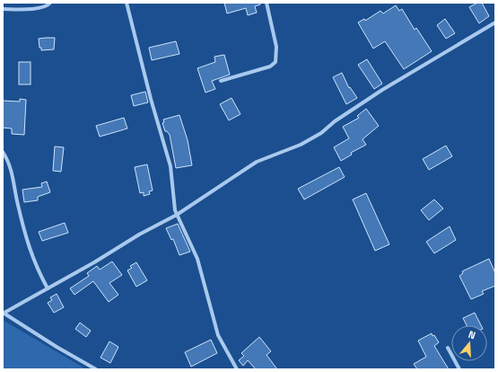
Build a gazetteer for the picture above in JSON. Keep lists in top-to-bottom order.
{
  "north": "top"
}
